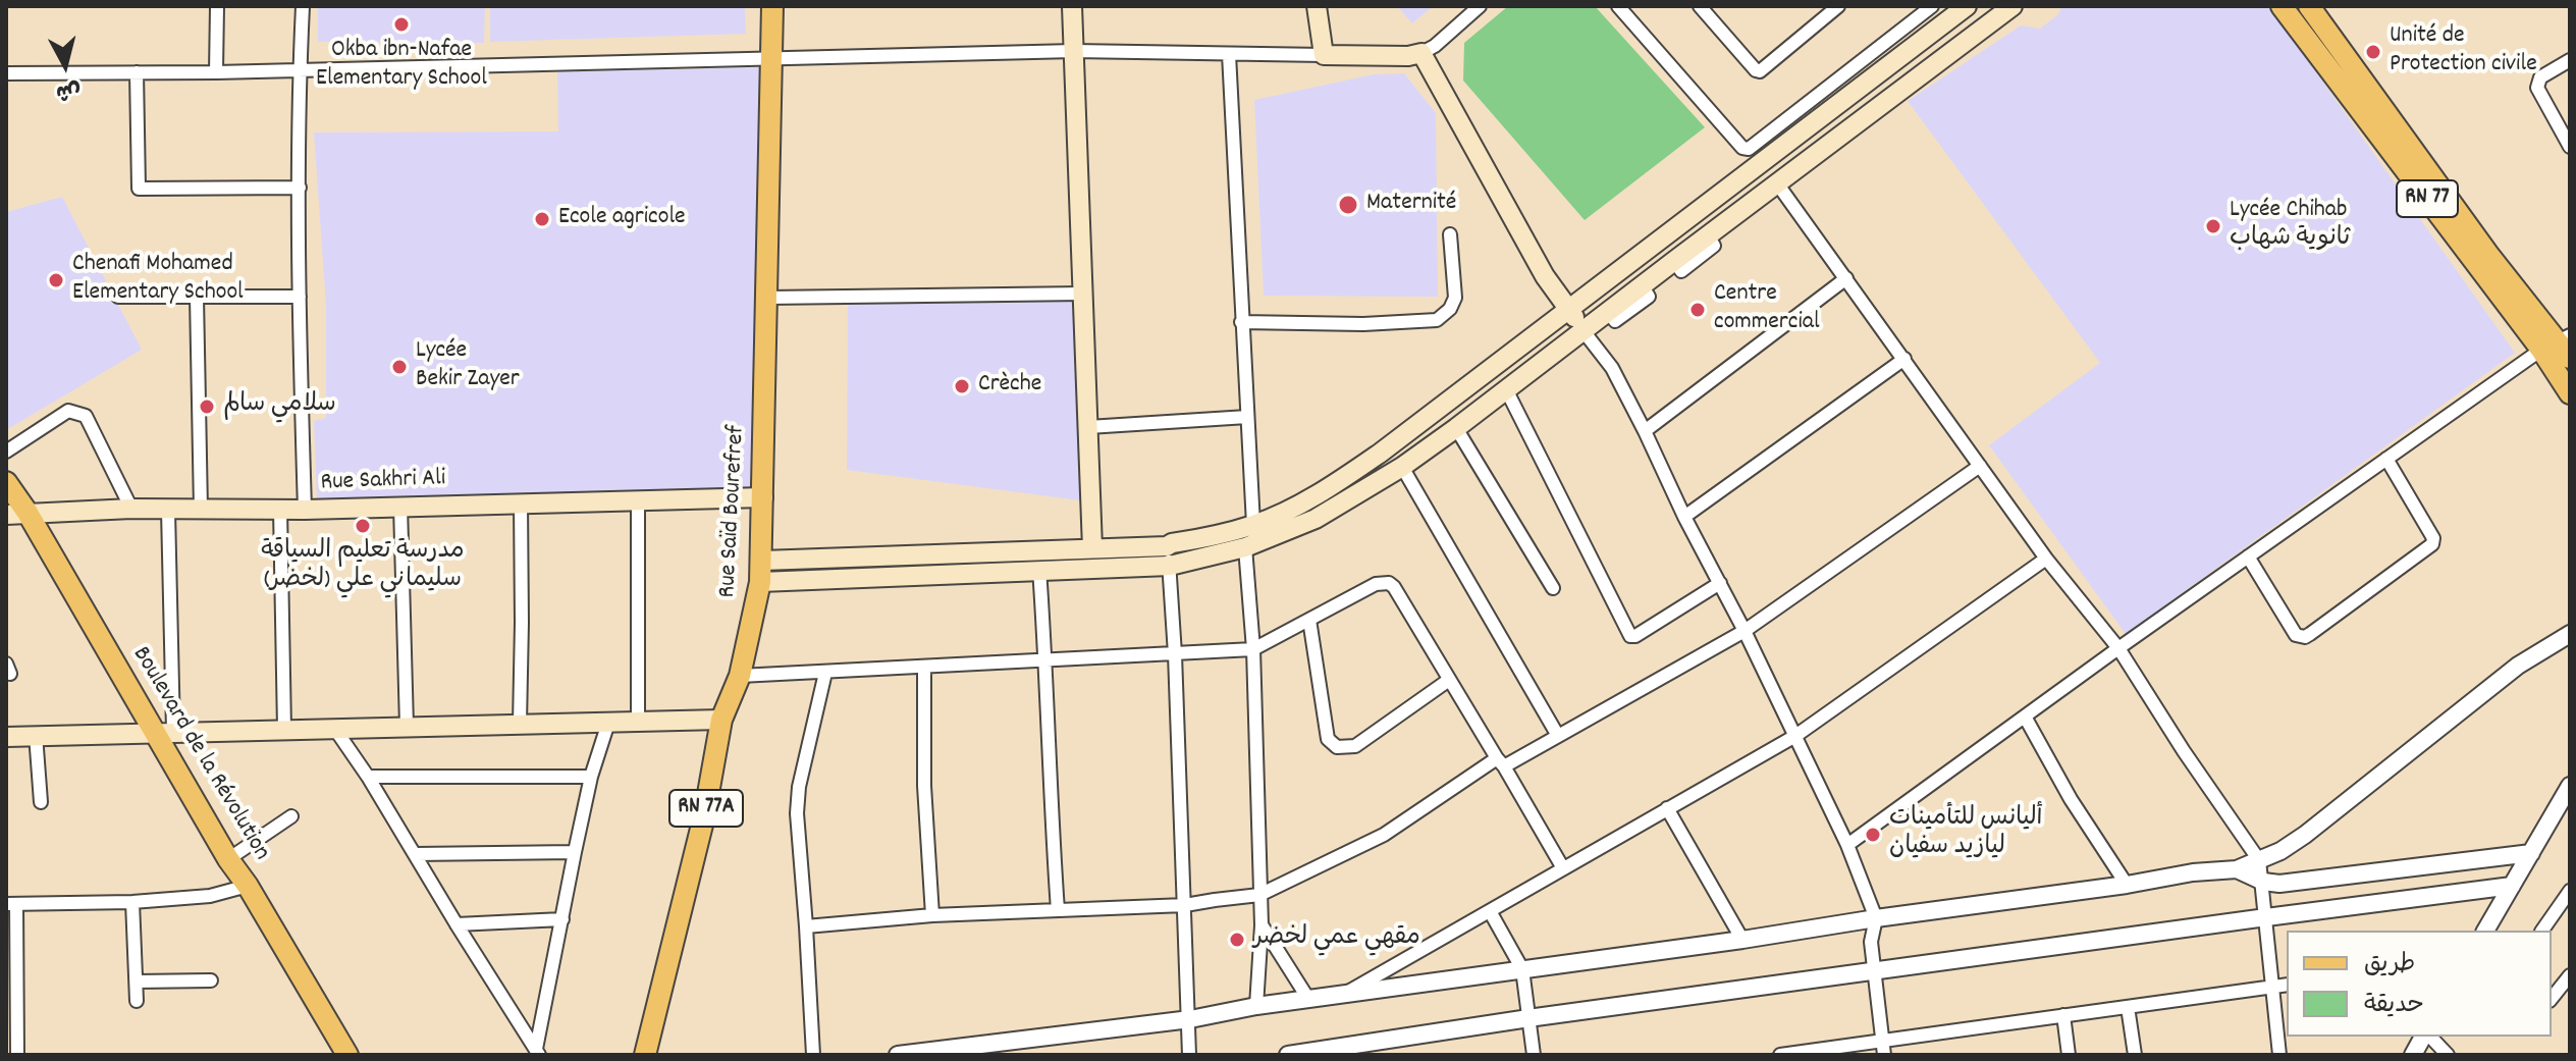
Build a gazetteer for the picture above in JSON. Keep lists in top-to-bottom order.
{
  "streets": {
    "main road": [
      "RN 77",
      "Rue Sakhri Ali",
      "Rue Saïd Bourefref",
      "Boulevard de la Révolution",
      "RN 77A"
    ]
  },
  "crossings": [
    ["Rue Sakhri Ali", "Rue Saïd Bourefref"],
    ["Rue Sakhri Ali", "Boulevard de la Révolution"]
  ],
  "places": [
    "Okba ibn-Nafae Elementary School",
    "Unité de Protection civile",
    "Maternité",
    "Ecole agricole",
    "Lycée Chihab ثانوية شهاب",
    "Chenafi Mohamed Elementary School",
    "Centre commercial",
    "Lycée Bekir Zayer",
    "Crèche",
    "سلامي سالم",
    "مدرسة تعليم السياقة سليماني علي (لخضر)",
    "أليانس للتأمينات ليازيد سفيان",
    "مقهي عمي لخضر"
  ],
  "legend": ["طريق", "حديقة"],
  "north": "bottom"
}
